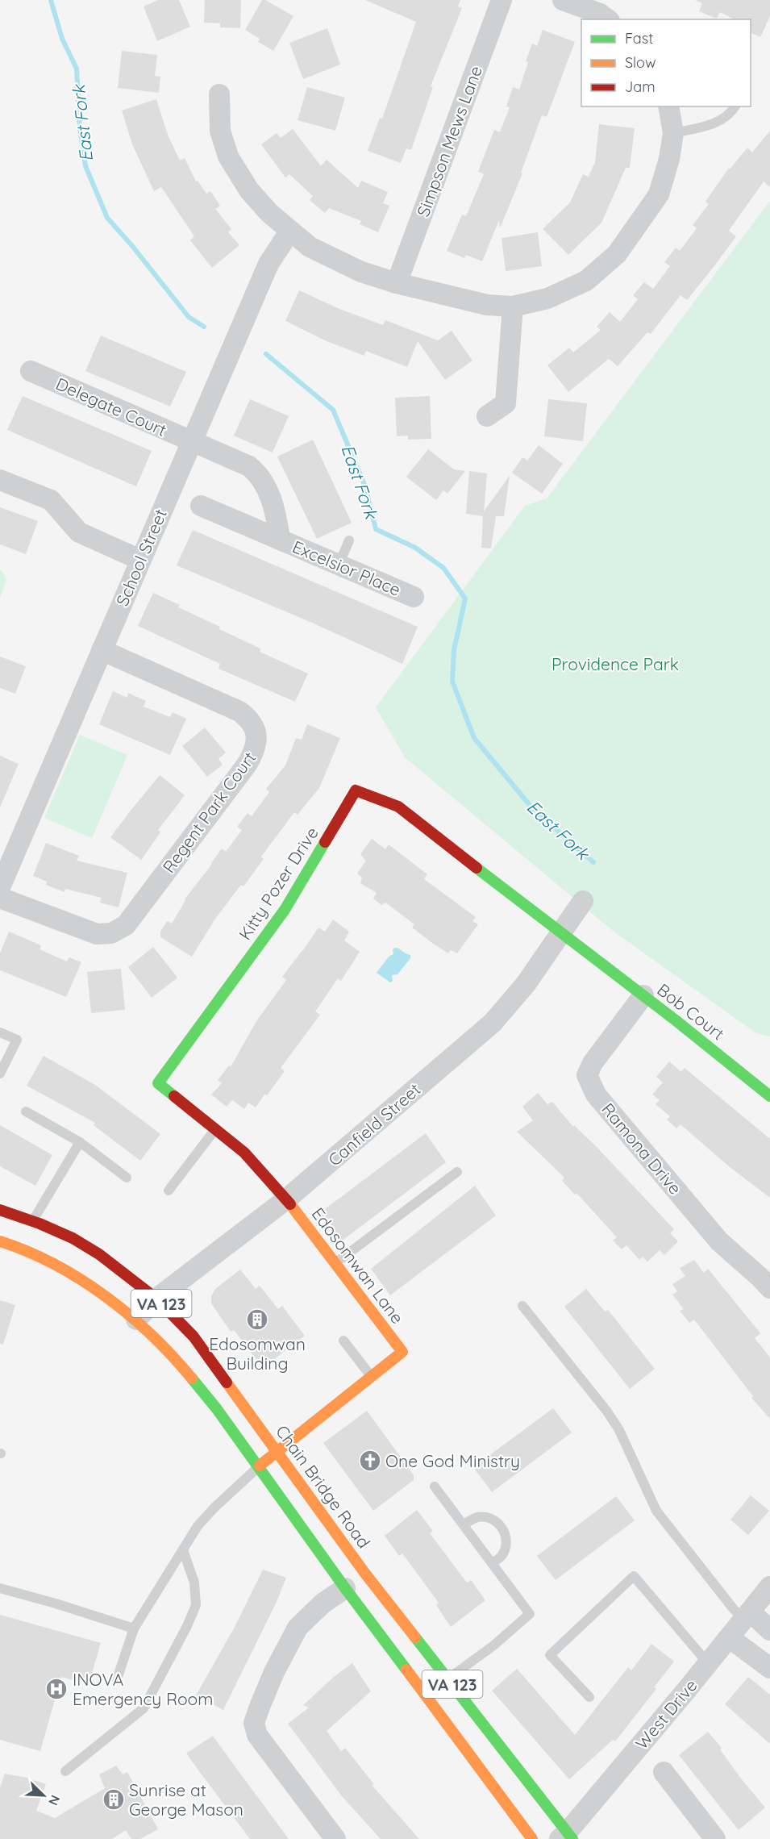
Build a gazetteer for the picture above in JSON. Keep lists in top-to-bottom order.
{
  "streets": {
    "main road": [
      "Kitty Pozer Drive",
      "Bob Court",
      "Edosomwan Lane",
      "VA 123",
      "Chain Bridge Road"
    ],
    "street": [
      "Simpson Mews Lane",
      "Delegate Court",
      "School Street",
      "Excelsior Place",
      "Regent Park Court",
      "Canfield Street",
      "Ramona Drive",
      "West Drive"
    ]
  },
  "crossings": [
    ["Delegate Court", "School Street"],
    ["Delegate Court", "Excelsior Place"],
    ["School Street", "Excelsior Place"],
    ["School Street", "Regent Park Court"],
    ["Kitty Pozer Drive", "Bob Court"],
    ["Kitty Pozer Drive", "Canfield Street"],
    ["Kitty Pozer Drive", "Edosomwan Lane"],
    ["Bob Court", "Ramona Drive"],
    ["Canfield Street", "Edosomwan Lane"],
    ["Canfield Street", "VA 123"],
    ["Canfield Street", "Chain Bridge Road"],
    ["Chain Bridge Road", "West Drive"]
  ],
  "water": ["East Fork"],
  "parks": ["Providence Park"],
  "places": {
    "building": ["Edosomwan Building", "Sunrise at George Mason"],
    "church": ["One God Ministry"],
    "hospital": ["INOVA Emergency Room"]
  },
  "legend": ["Fast", "Slow", "Jam"],
  "north": "bottom right"
}
